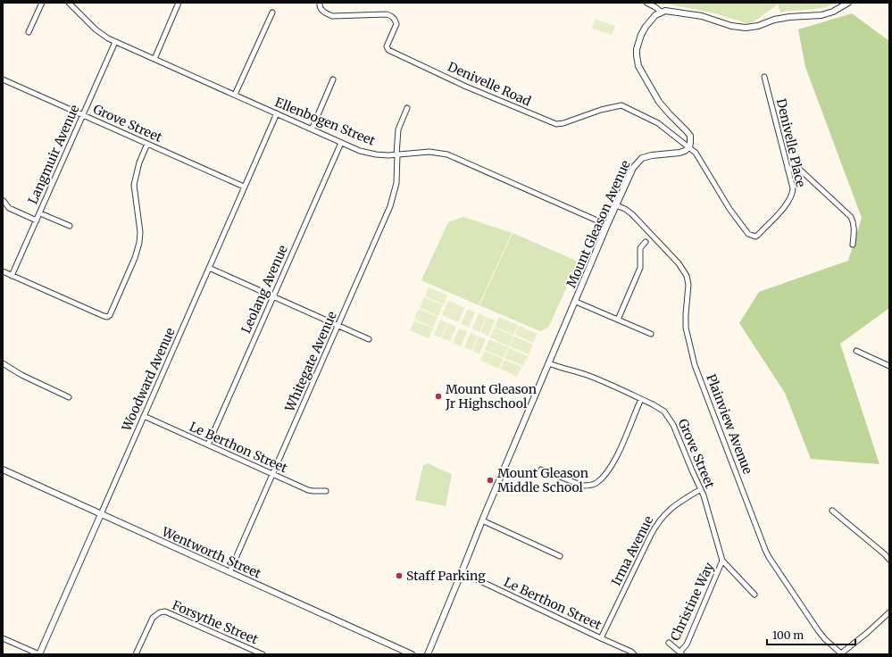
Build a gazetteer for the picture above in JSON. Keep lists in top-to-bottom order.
{
  "streets": {
    "street": [
      "Denivelle Road",
      "Ellenbogen Street",
      "Grove Street",
      "Denivelle Place",
      "Langmuir Avenue",
      "Mount Gleason Avenue",
      "Leolang Avenue",
      "Whitegate Avenue",
      "Woodward Avenue",
      "Plainview Avenue",
      "Le Berthon Street",
      "Irma Avenue",
      "Wentworth Street",
      "Christine Way",
      "Forsythe Street"
    ]
  },
  "crossings": [
    ["Denivelle Road", "Denivelle Place"],
    ["Denivelle Road", "Mount Gleason Avenue"],
    ["Ellenbogen Street", "Langmuir Avenue"],
    ["Ellenbogen Street", "Mount Gleason Avenue"],
    ["Ellenbogen Street", "Leolang Avenue"],
    ["Ellenbogen Street", "Whitegate Avenue"],
    ["Ellenbogen Street", "Woodward Avenue"],
    ["Grove Street", "Langmuir Avenue"],
    ["Grove Street", "Mount Gleason Avenue"],
    ["Grove Street", "Woodward Avenue"],
    ["Grove Street", "Irma Avenue"],
    ["Grove Street", "Christine Way"],
    ["Denivelle Place", "Mount Gleason Avenue"],
    ["Mount Gleason Avenue", "Plainview Avenue"],
    ["Mount Gleason Avenue", "Le Berthon Street"],
    ["Leolang Avenue", "Le Berthon Street"],
    ["Whitegate Avenue", "Le Berthon Street"],
    ["Whitegate Avenue", "Wentworth Street"],
    ["Woodward Avenue", "Le Berthon Street"],
    ["Woodward Avenue", "Wentworth Street"],
    ["Le Berthon Street", "Irma Avenue"]
  ],
  "places": ["Mount Gleason Jr Highschool", "Mount Gleason Middle School", "Staff Parking"],
  "scale_bar": "100 m"
}
